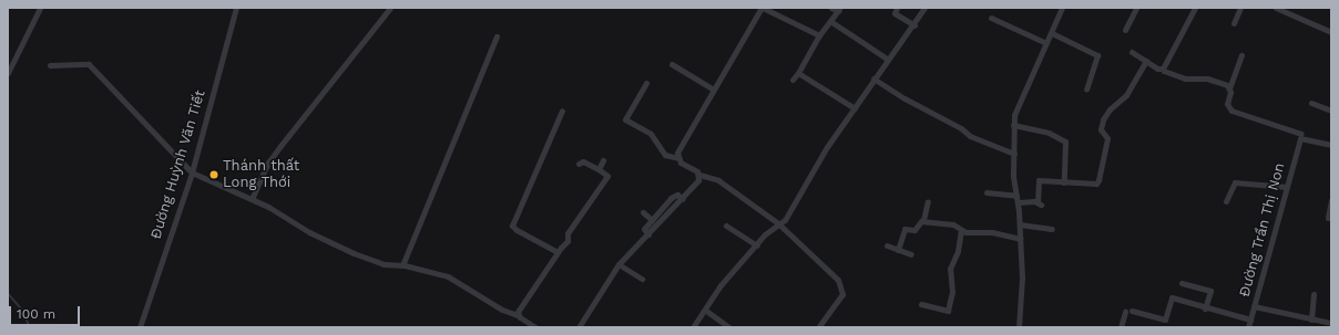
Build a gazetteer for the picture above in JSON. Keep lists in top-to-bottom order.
{
  "streets": {
    "street": ["Đường Huỳnh Văn Tiết", "Đường Trần Thị Non"]
  },
  "places": ["Thánh thất Long Thới"],
  "scale_bar": "100 m"
}
